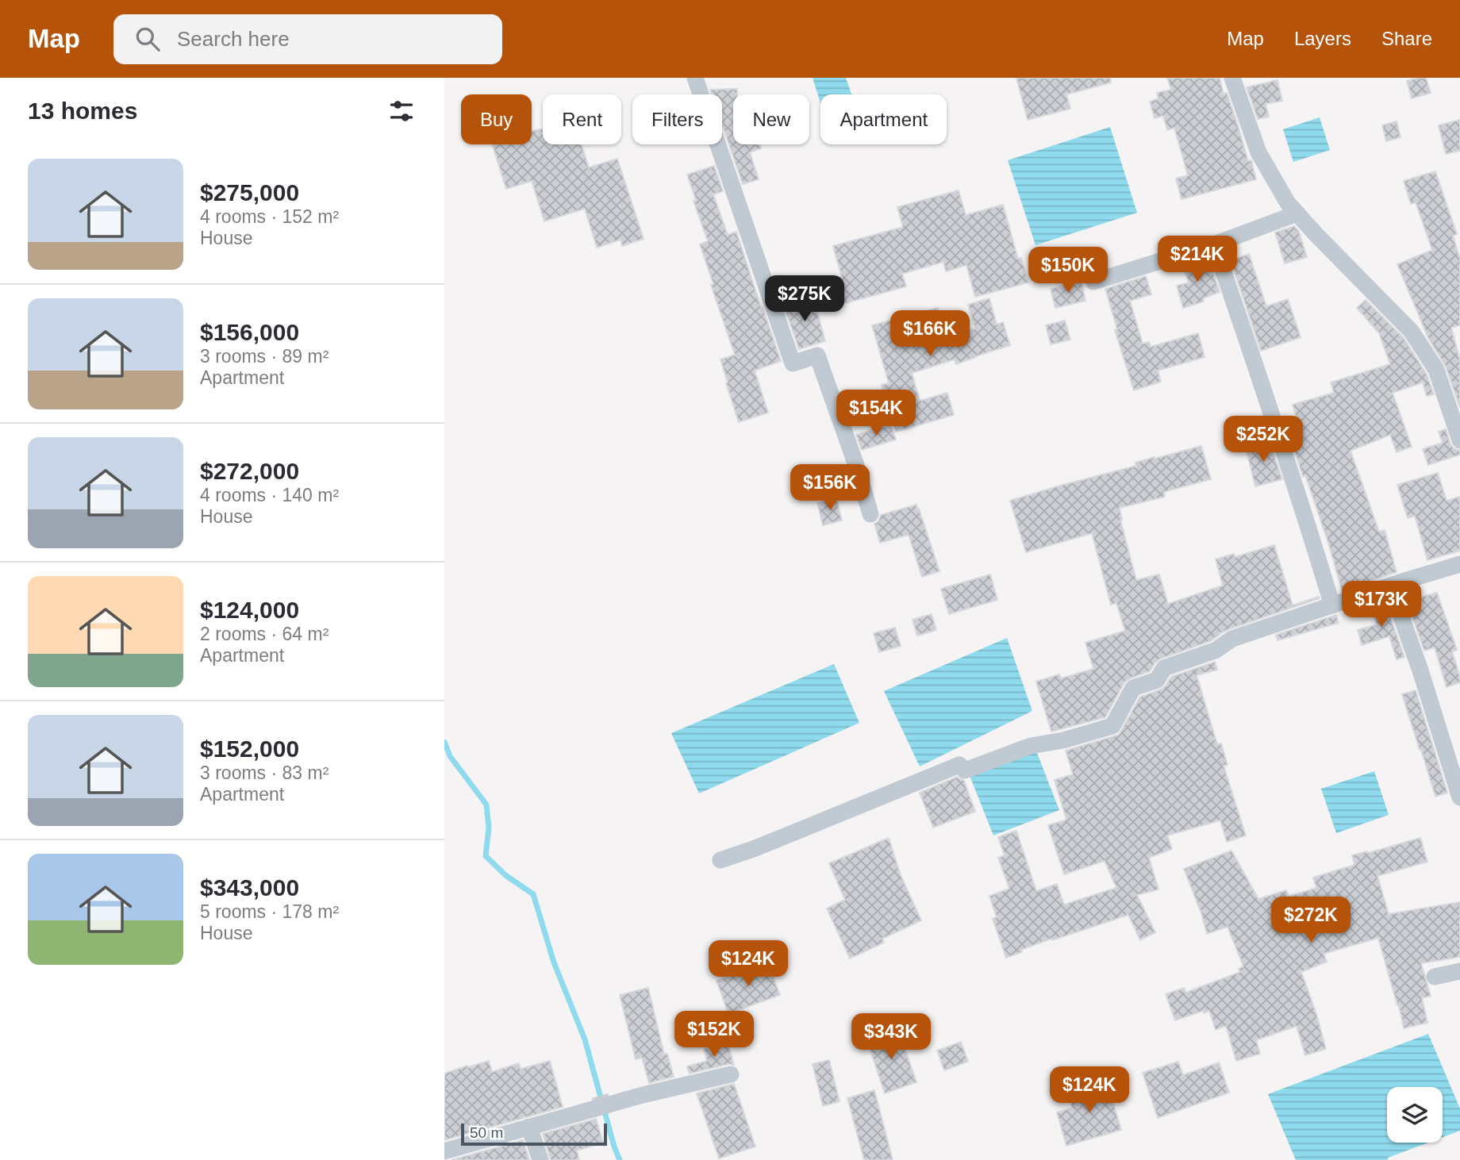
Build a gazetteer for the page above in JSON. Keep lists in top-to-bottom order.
{
  "scale_bar": "50 m",
  "page": {
    "header": "Map",
    "search": "Search here",
    "nav": ["Map", "Layers", "Share"],
    "heading": "13 homes",
    "chip": [
      "Buy",
      "Rent",
      "Filters",
      "New",
      "Apartment"
    ],
    "list": [
      {
        "name": "$275,000",
        "note": "4 rooms · 152 m² · House"
      },
      {
        "name": "$156,000",
        "note": "3 rooms · 89 m² · Apartment"
      },
      {
        "name": "$272,000",
        "note": "4 rooms · 140 m² · House"
      },
      {
        "name": "$124,000",
        "note": "2 rooms · 64 m² · Apartment"
      },
      {
        "name": "$152,000",
        "note": "3 rooms · 83 m² · Apartment"
      },
      {
        "name": "$343,000",
        "note": "5 rooms · 178 m² · House"
      }
    ],
    "price": [
      "$214K",
      "$150K",
      "$275K",
      "$166K",
      "$154K",
      "$252K",
      "$156K",
      "$173K",
      "$272K",
      "$124K",
      "$152K",
      "$343K",
      "$124K"
    ],
    "scale": "50 m"
  }
}
